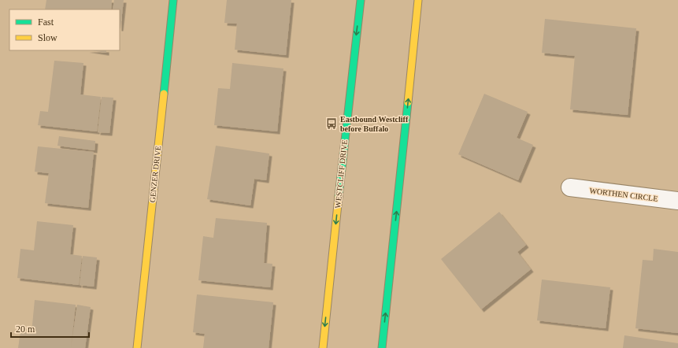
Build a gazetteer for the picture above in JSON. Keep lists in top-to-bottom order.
{
  "streets": {
    "main road": ["GENZER DRIVE", "WESTCLIFF DRIVE"],
    "street": ["WORTHEN CIRCLE"]
  },
  "places": {
    "bus stop": ["Eastbound Westcliff before Buffalo"]
  },
  "legend": ["Fast", "Slow"],
  "scale_bar": "20 m"
}
